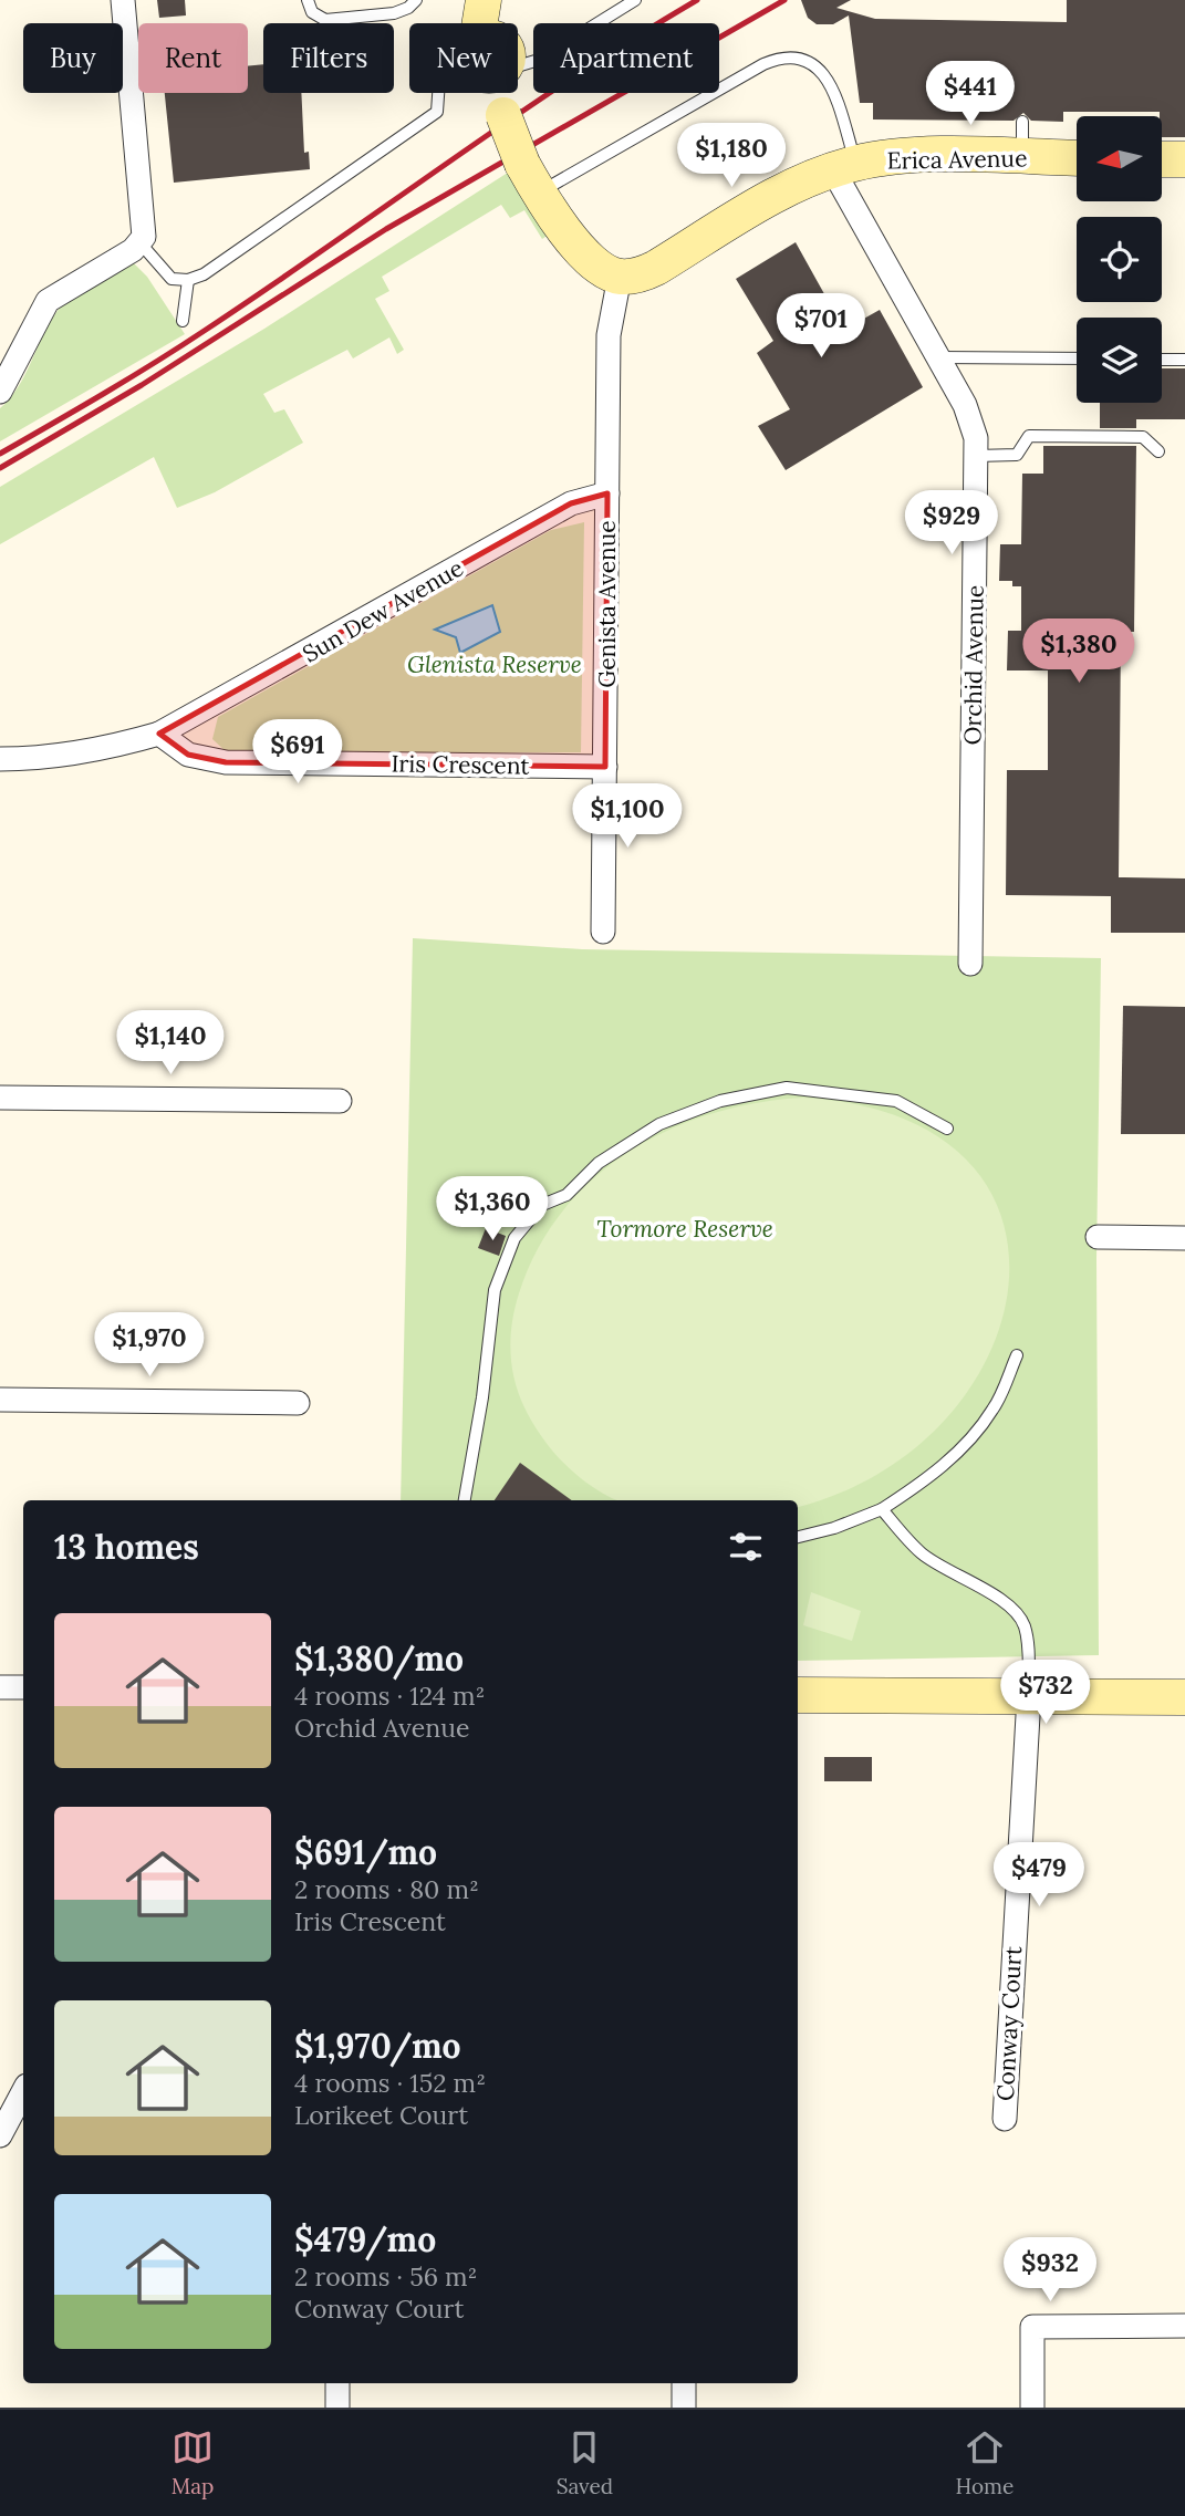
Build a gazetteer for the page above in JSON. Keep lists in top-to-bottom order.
{
  "streets": {
    "main road": ["Erica Avenue"],
    "street": [
      "Genista Avenue",
      "Sun Dew Avenue",
      "Orchid Avenue",
      "Iris Crescent",
      "Conway Court"
    ]
  },
  "crossings": [
    ["Erica Avenue", "Genista Avenue"],
    ["Erica Avenue", "Orchid Avenue"],
    ["Genista Avenue", "Sun Dew Avenue"],
    ["Genista Avenue", "Iris Crescent"],
    ["Sun Dew Avenue", "Iris Crescent"]
  ],
  "parks": ["Glenista Reserve", "Tormore Reserve"],
  "north": "left",
  "page": {
    "chip": [
      "Buy",
      "Rent",
      "Filters",
      "New",
      "Apartment"
    ],
    "price": [
      "$441",
      "$1,180",
      "$701",
      "$929",
      "$1,380",
      "$691",
      "$1,100",
      "$1,140",
      "$1,360",
      "$1,970",
      "$732",
      "$479",
      "$932"
    ],
    "heading": "13 homes",
    "list": [
      {
        "name": "$1,380/mo",
        "note": "4 rooms · 124 m² · Orchid Avenue"
      },
      {
        "name": "$691/mo",
        "note": "2 rooms · 80 m² · Iris Crescent"
      },
      {
        "name": "$1,970/mo",
        "note": "4 rooms · 152 m² · Lorikeet Court"
      },
      {
        "name": "$479/mo",
        "note": "2 rooms · 56 m² · Conway Court"
      }
    ],
    "tabs": ["Map", "Saved", "Home"]
  }
}
